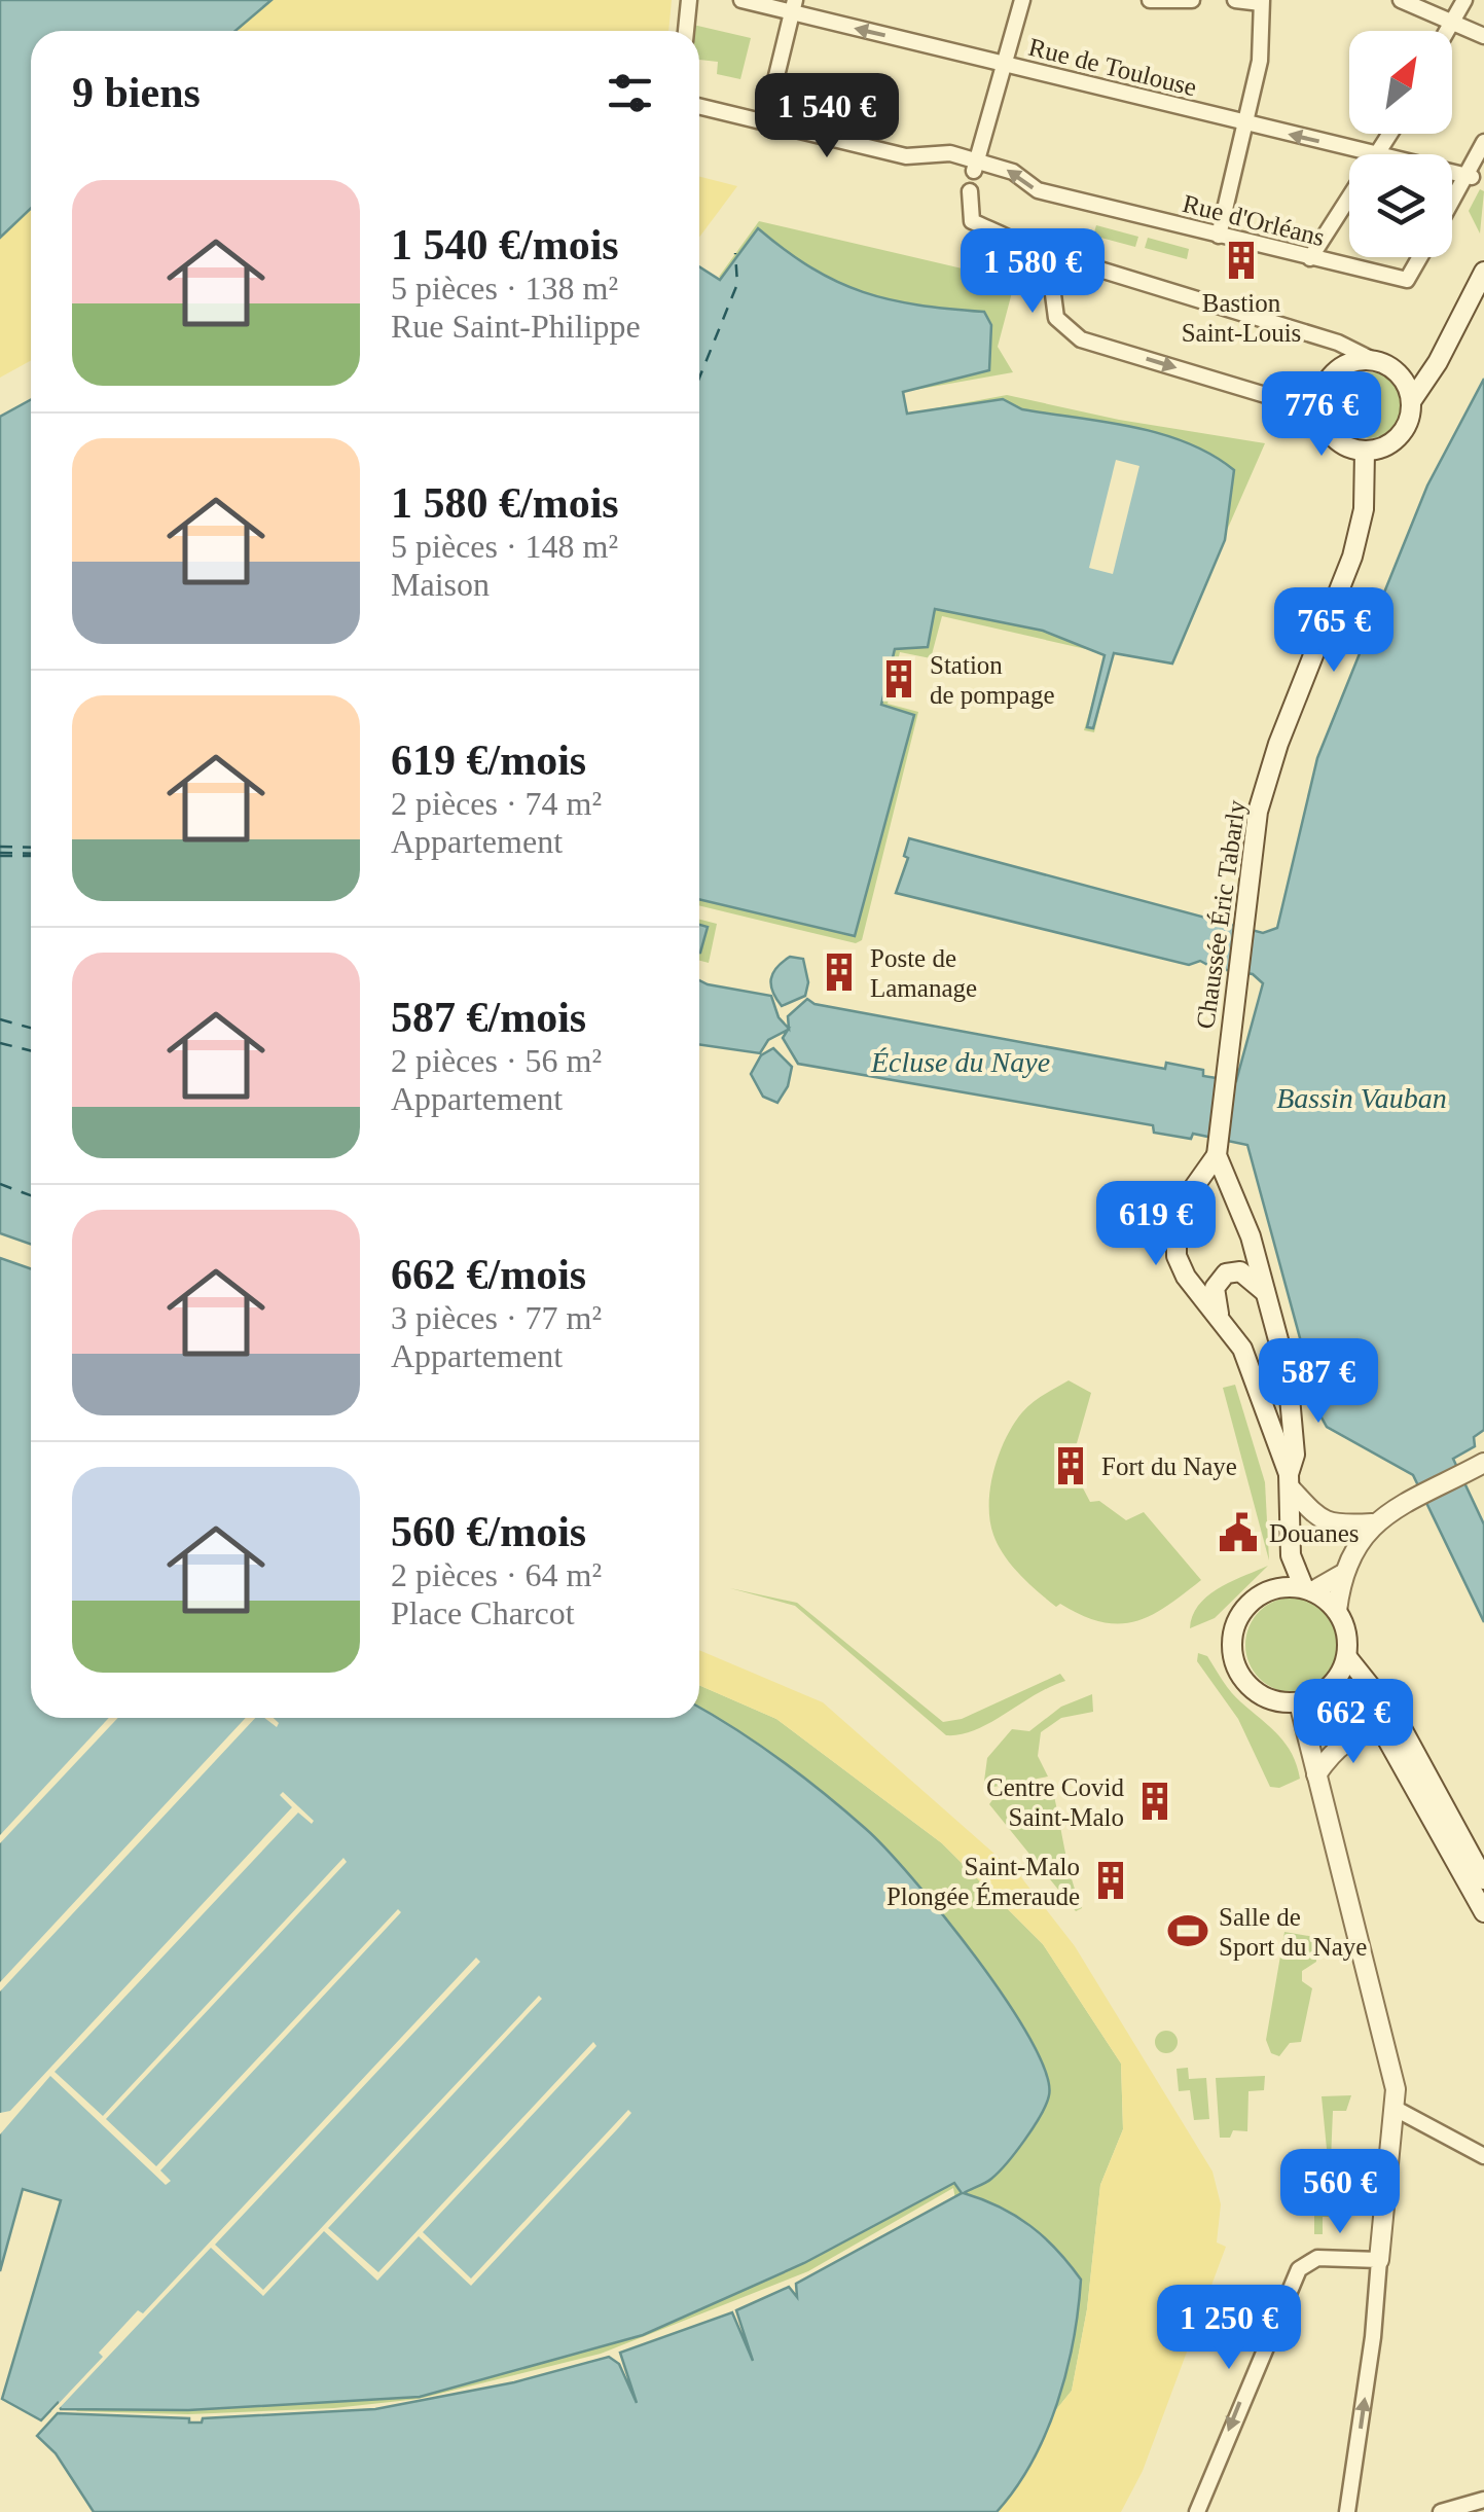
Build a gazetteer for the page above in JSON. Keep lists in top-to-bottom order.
{
  "streets": {
    "main road": ["Chaussée Éric Tabarly"],
    "street": ["Rue de Toulouse", "Rue d'Orléans"]
  },
  "one_way": ["Rue de Toulouse"],
  "water": ["Écluse du Naye", "Bassin Vauban"],
  "places": {
    "building": [
      "Bastion Saint-Louis",
      "Station de pompage",
      "Poste de Lamanage",
      "Fort du Naye",
      "Centre Covid Saint-Malo",
      "Saint-Malo Plongée Émeraude"
    ],
    "public building": ["Douanes"],
    "sports": ["Salle de Sport du Naye"]
  },
  "north": "top right",
  "page": {
    "heading": "9 biens",
    "price": [
      "1 540 €",
      "1 580 €",
      "776 €",
      "765 €",
      "619 €",
      "587 €",
      "662 €",
      "560 €",
      "1 250 €"
    ],
    "list": [
      {
        "name": "1 540 €/mois",
        "note": "5 pièces · 138 m² · Rue Saint-Philippe"
      },
      {
        "name": "1 580 €/mois",
        "note": "5 pièces · 148 m² · Maison"
      },
      {
        "name": "619 €/mois",
        "note": "2 pièces · 74 m² · Appartement"
      },
      {
        "name": "587 €/mois",
        "note": "2 pièces · 56 m² · Appartement"
      },
      {
        "name": "662 €/mois",
        "note": "3 pièces · 77 m² · Appartement"
      },
      {
        "name": "560 €/mois",
        "note": "2 pièces · 64 m² · Place Charcot"
      }
    ]
  }
}
